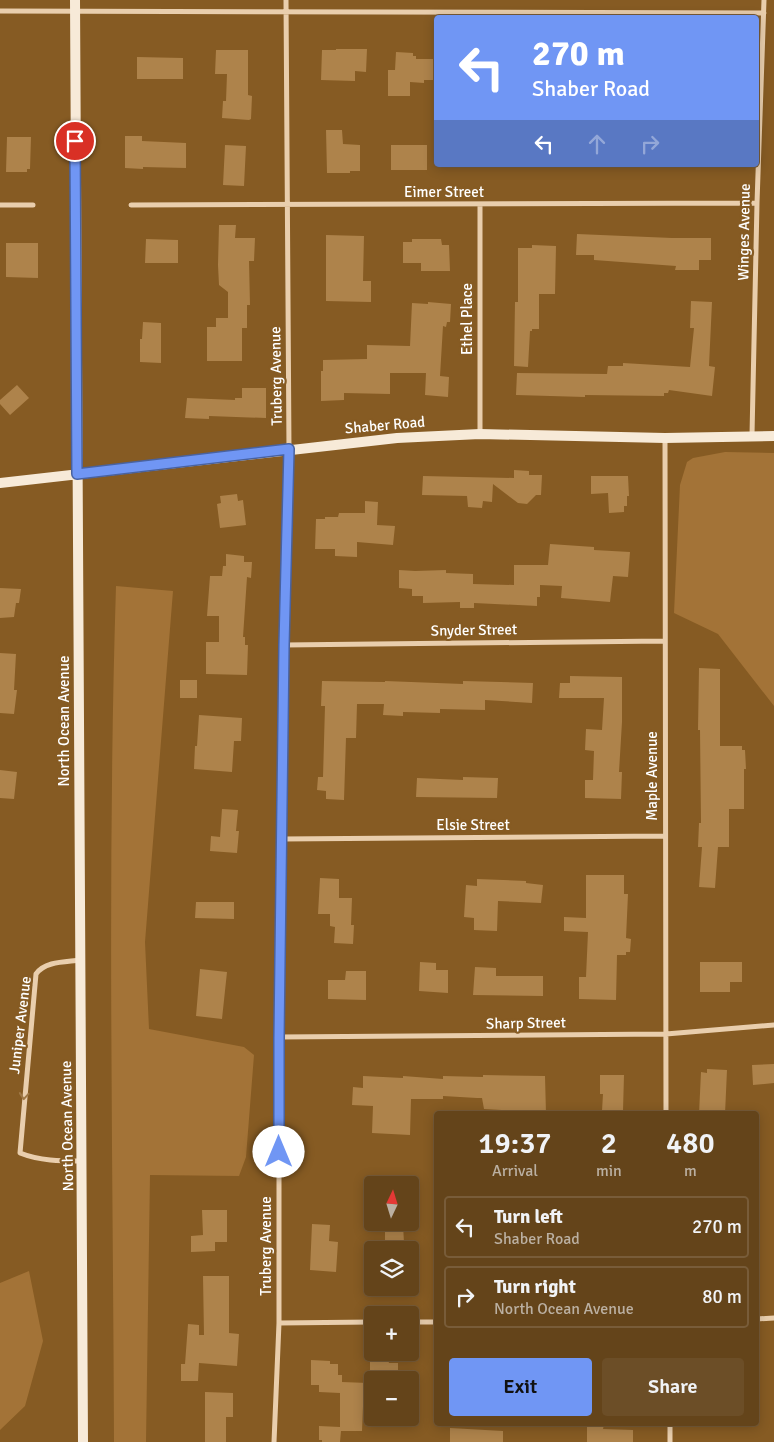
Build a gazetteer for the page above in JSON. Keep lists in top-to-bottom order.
{
  "streets": {
    "main road": ["Shaber Road", "North Ocean Avenue"],
    "street": [
      "Eimer Street",
      "Winges Avenue",
      "Ethel Place",
      "Truberg Avenue",
      "Snyder Street",
      "Maple Avenue",
      "Elsie Street",
      "Sharp Street",
      "Juniper Avenue"
    ]
  },
  "crossings": [
    ["Eimer Street", "Winges Avenue"],
    ["Eimer Street", "Ethel Place"],
    ["Eimer Street", "Truberg Avenue"],
    ["Winges Avenue", "Shaber Road"],
    ["Ethel Place", "Shaber Road"],
    ["Truberg Avenue", "Shaber Road"],
    ["Truberg Avenue", "Snyder Street"],
    ["Truberg Avenue", "Elsie Street"],
    ["Truberg Avenue", "Sharp Street"],
    ["Shaber Road", "North Ocean Avenue"],
    ["Shaber Road", "Maple Avenue"],
    ["Snyder Street", "Maple Avenue"],
    ["North Ocean Avenue", "Juniper Avenue"],
    ["Maple Avenue", "Elsie Street"],
    ["Maple Avenue", "Sharp Street"]
  ],
  "north": "top",
  "page": {
    "turn": ["270 m", "Shaber Road"],
    "eta": [
      "19:37",
      "Arrival",
      "2",
      "min",
      "480",
      "m"
    ],
    "map_buttons": ["+", "−"],
    "list": [
      {
        "name": "Turn left",
        "note": "Shaber Road",
        "value": "270 m"
      },
      {
        "name": "Turn right",
        "note": "North Ocean Avenue",
        "value": "80 m"
      }
    ],
    "buttons": ["Exit", "Share"]
  }
}
